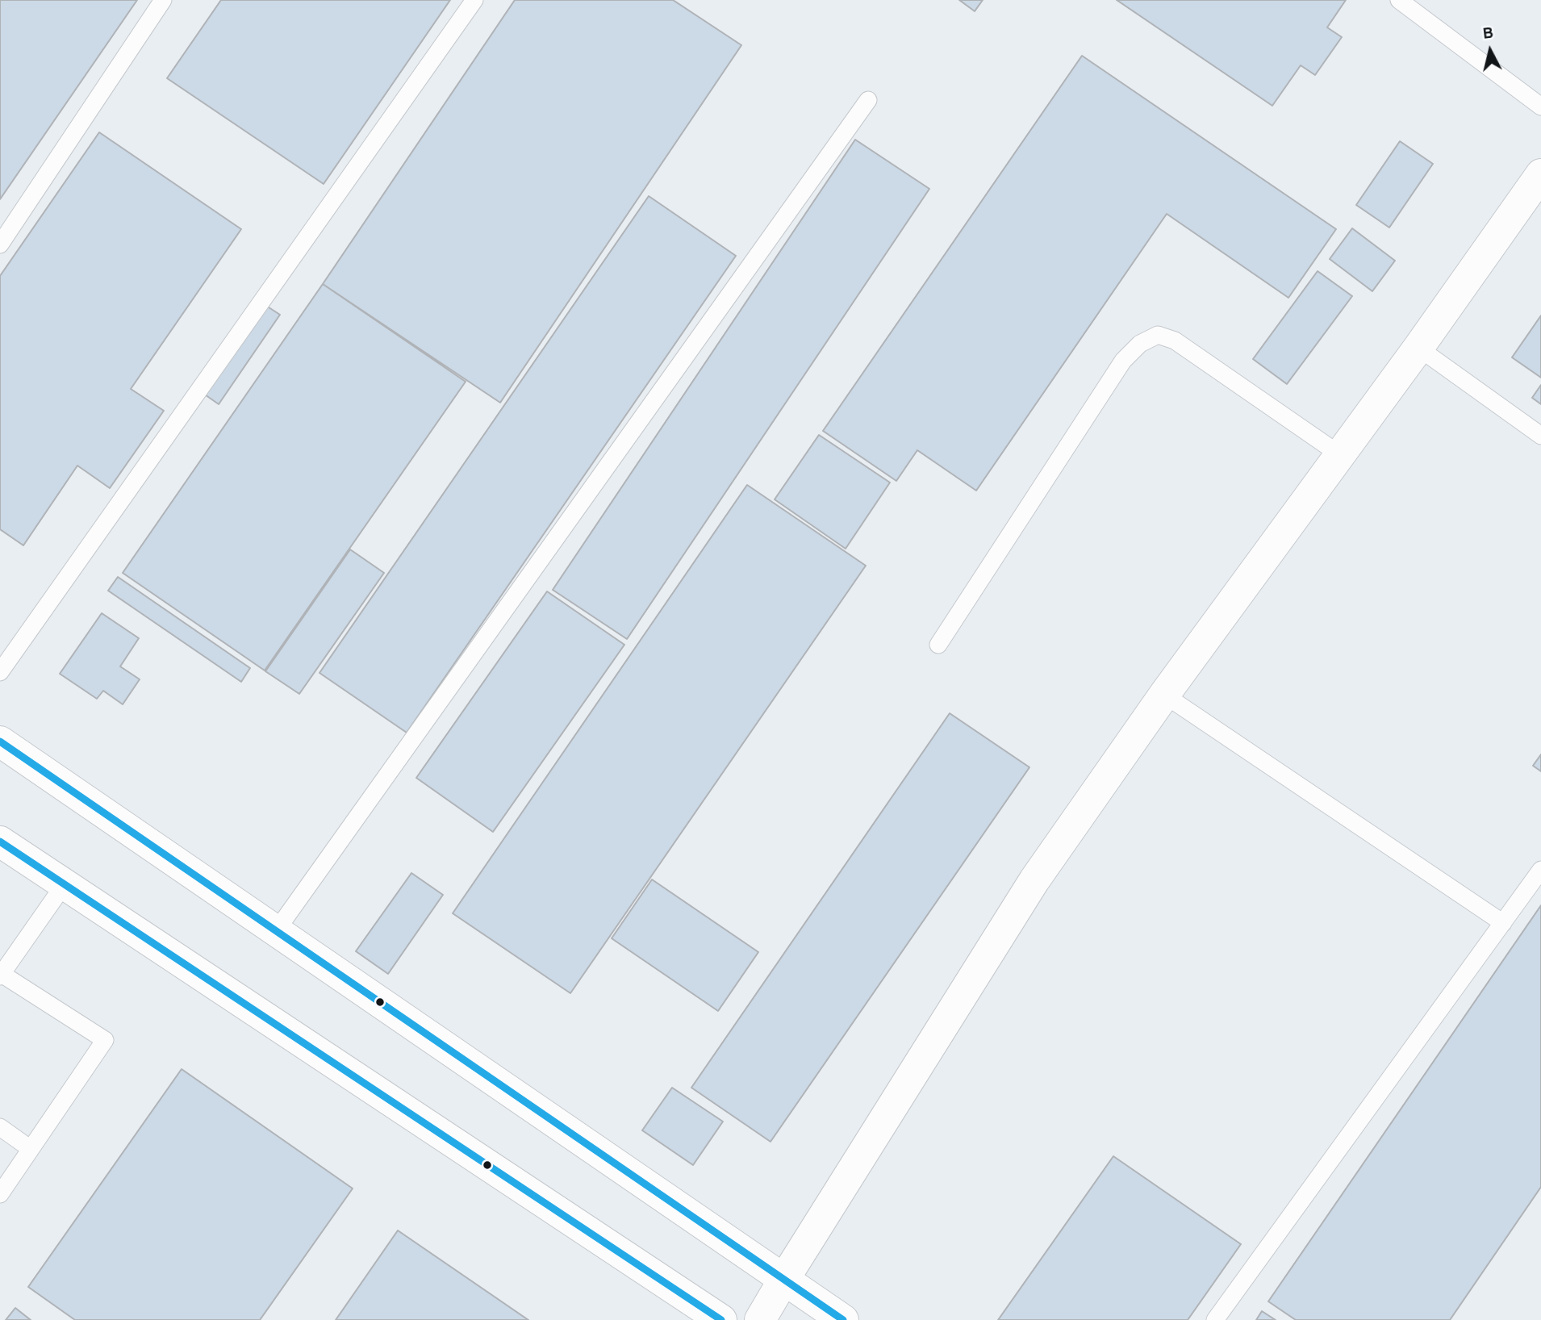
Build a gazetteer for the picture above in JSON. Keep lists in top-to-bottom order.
{
  "north": "top"
}
